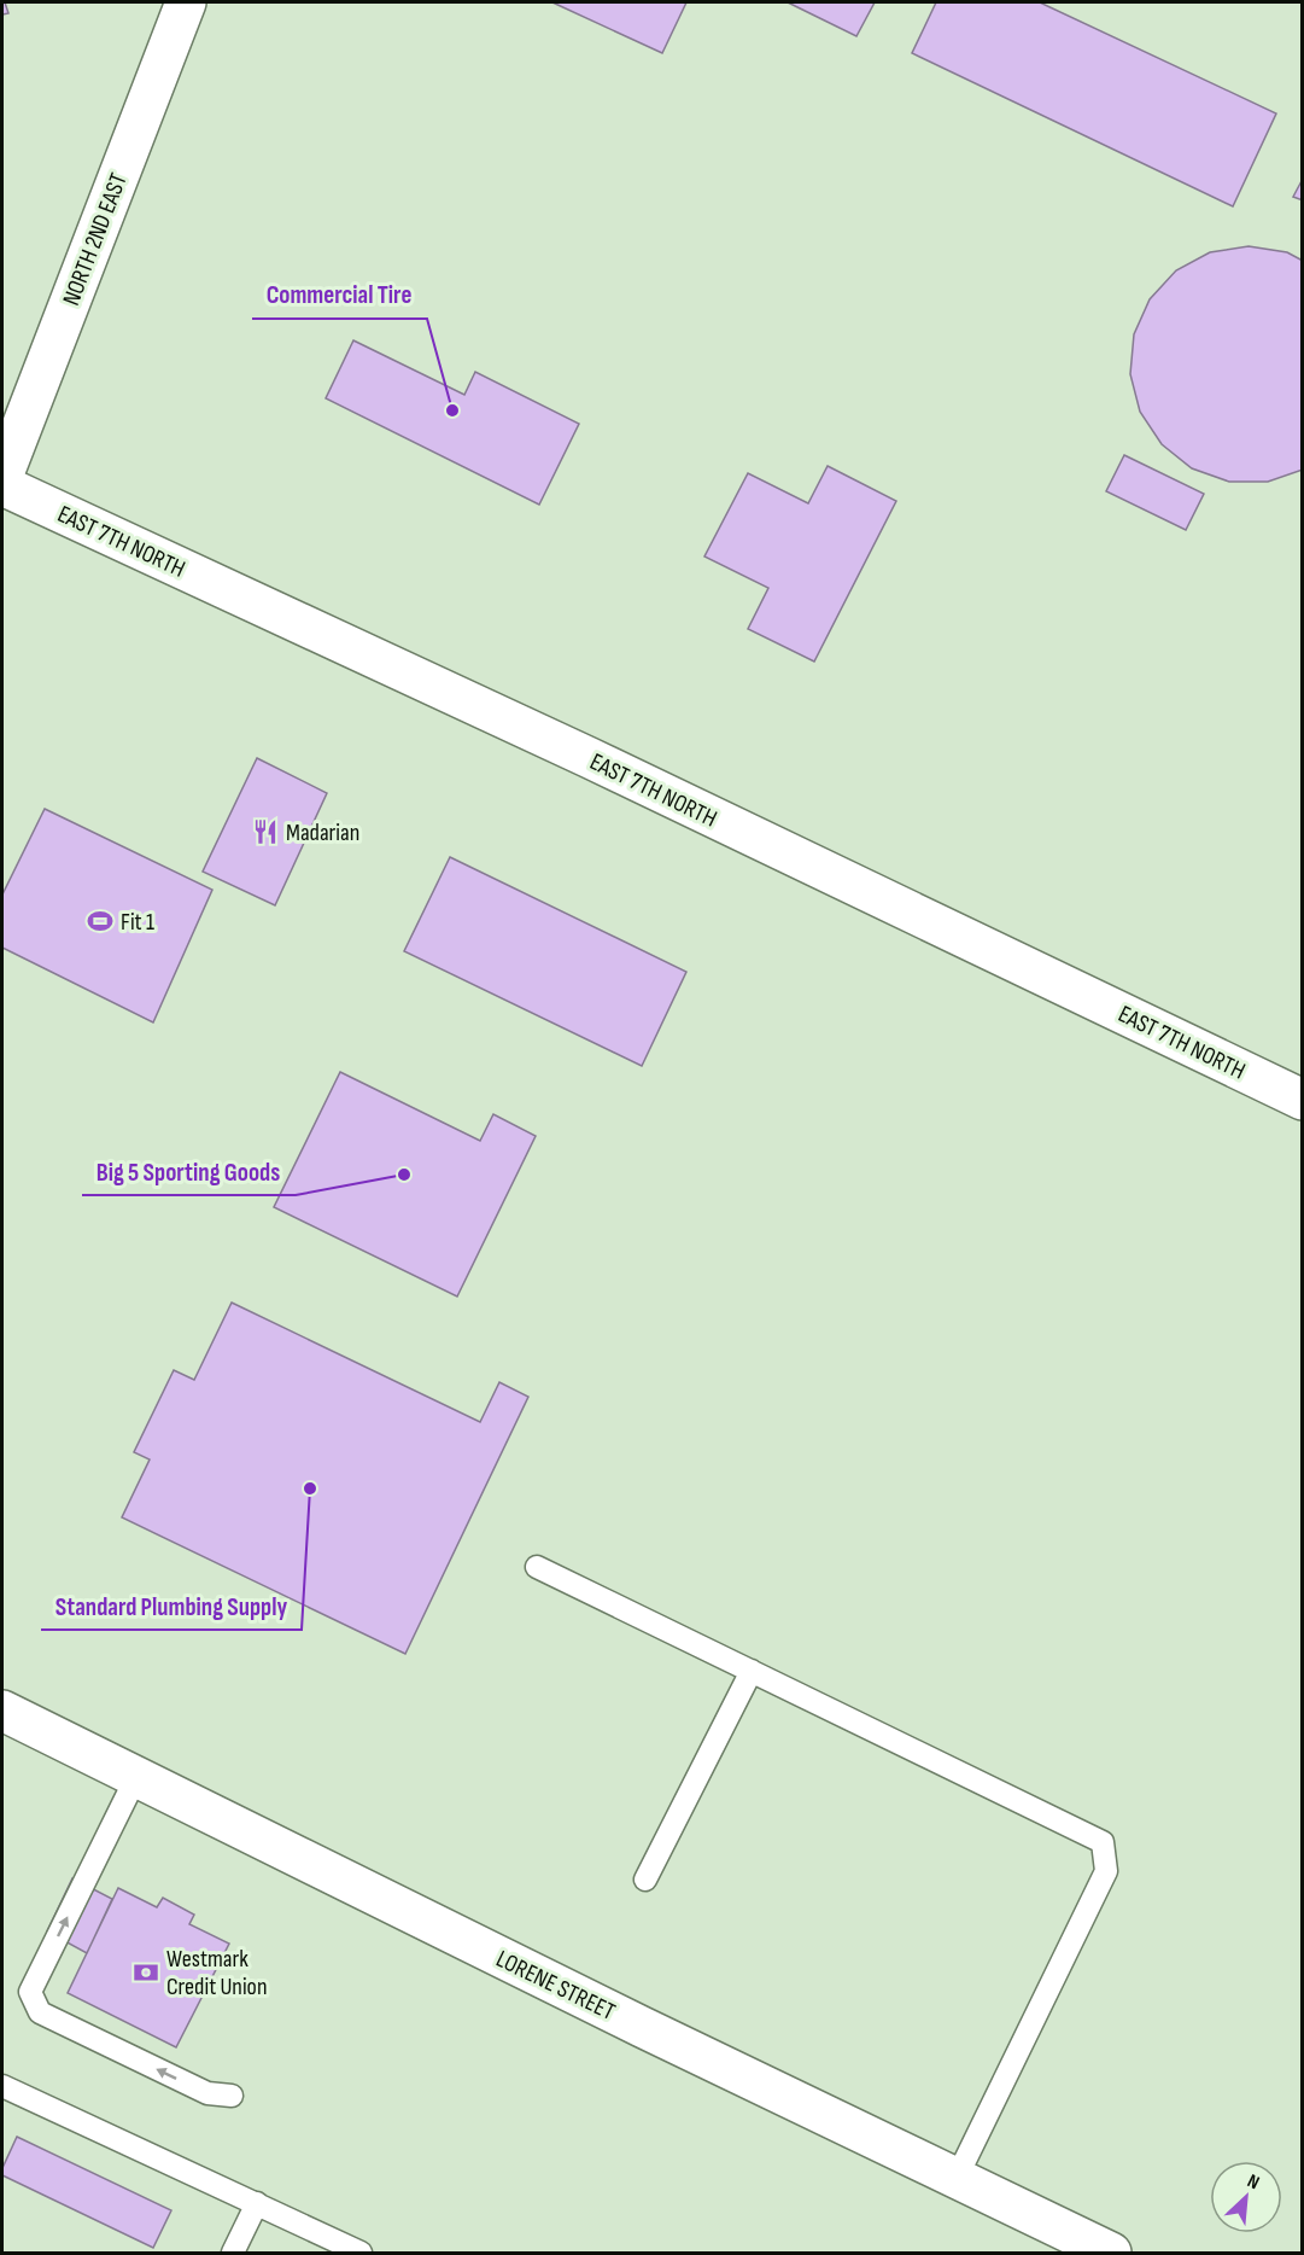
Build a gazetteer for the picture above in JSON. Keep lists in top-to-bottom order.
{
  "streets": {
    "street": ["NORTH 2ND EAST", "EAST 7TH NORTH", "LORENE STREET"]
  },
  "places": {
    "other": ["Commercial Tire", "Big 5 Sporting Goods", "Standard Plumbing Supply"],
    "restaurant": ["Madarian"],
    "sports": ["Fit 1"],
    "bank": ["Westmark Credit Union"]
  },
  "north": "top right"
}
